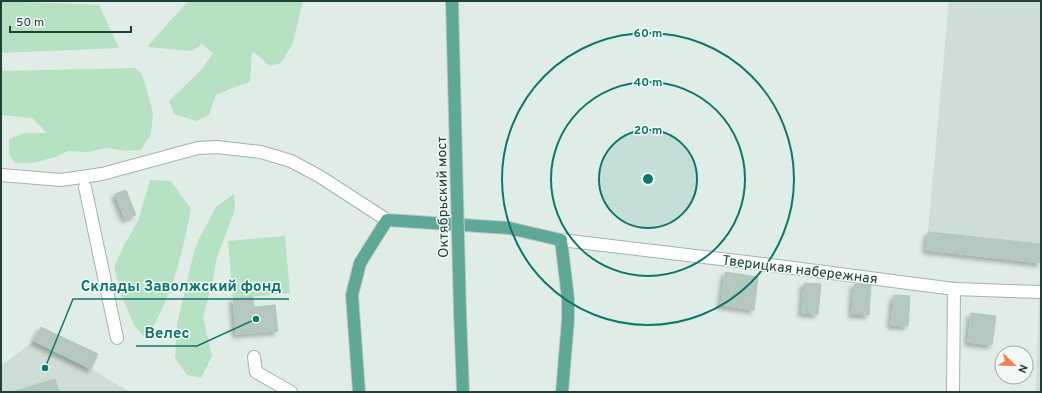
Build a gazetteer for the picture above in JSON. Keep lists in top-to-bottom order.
{
  "streets": {
    "main road": ["Октябрьский мост"],
    "street": ["Тверицкая набережная"]
  },
  "places": ["Велес", "Склады Заволжский фонд"],
  "scale_bar": "50 m",
  "north": "bottom right",
  "rings": ["60 m", "40 m", "20 m"]
}
